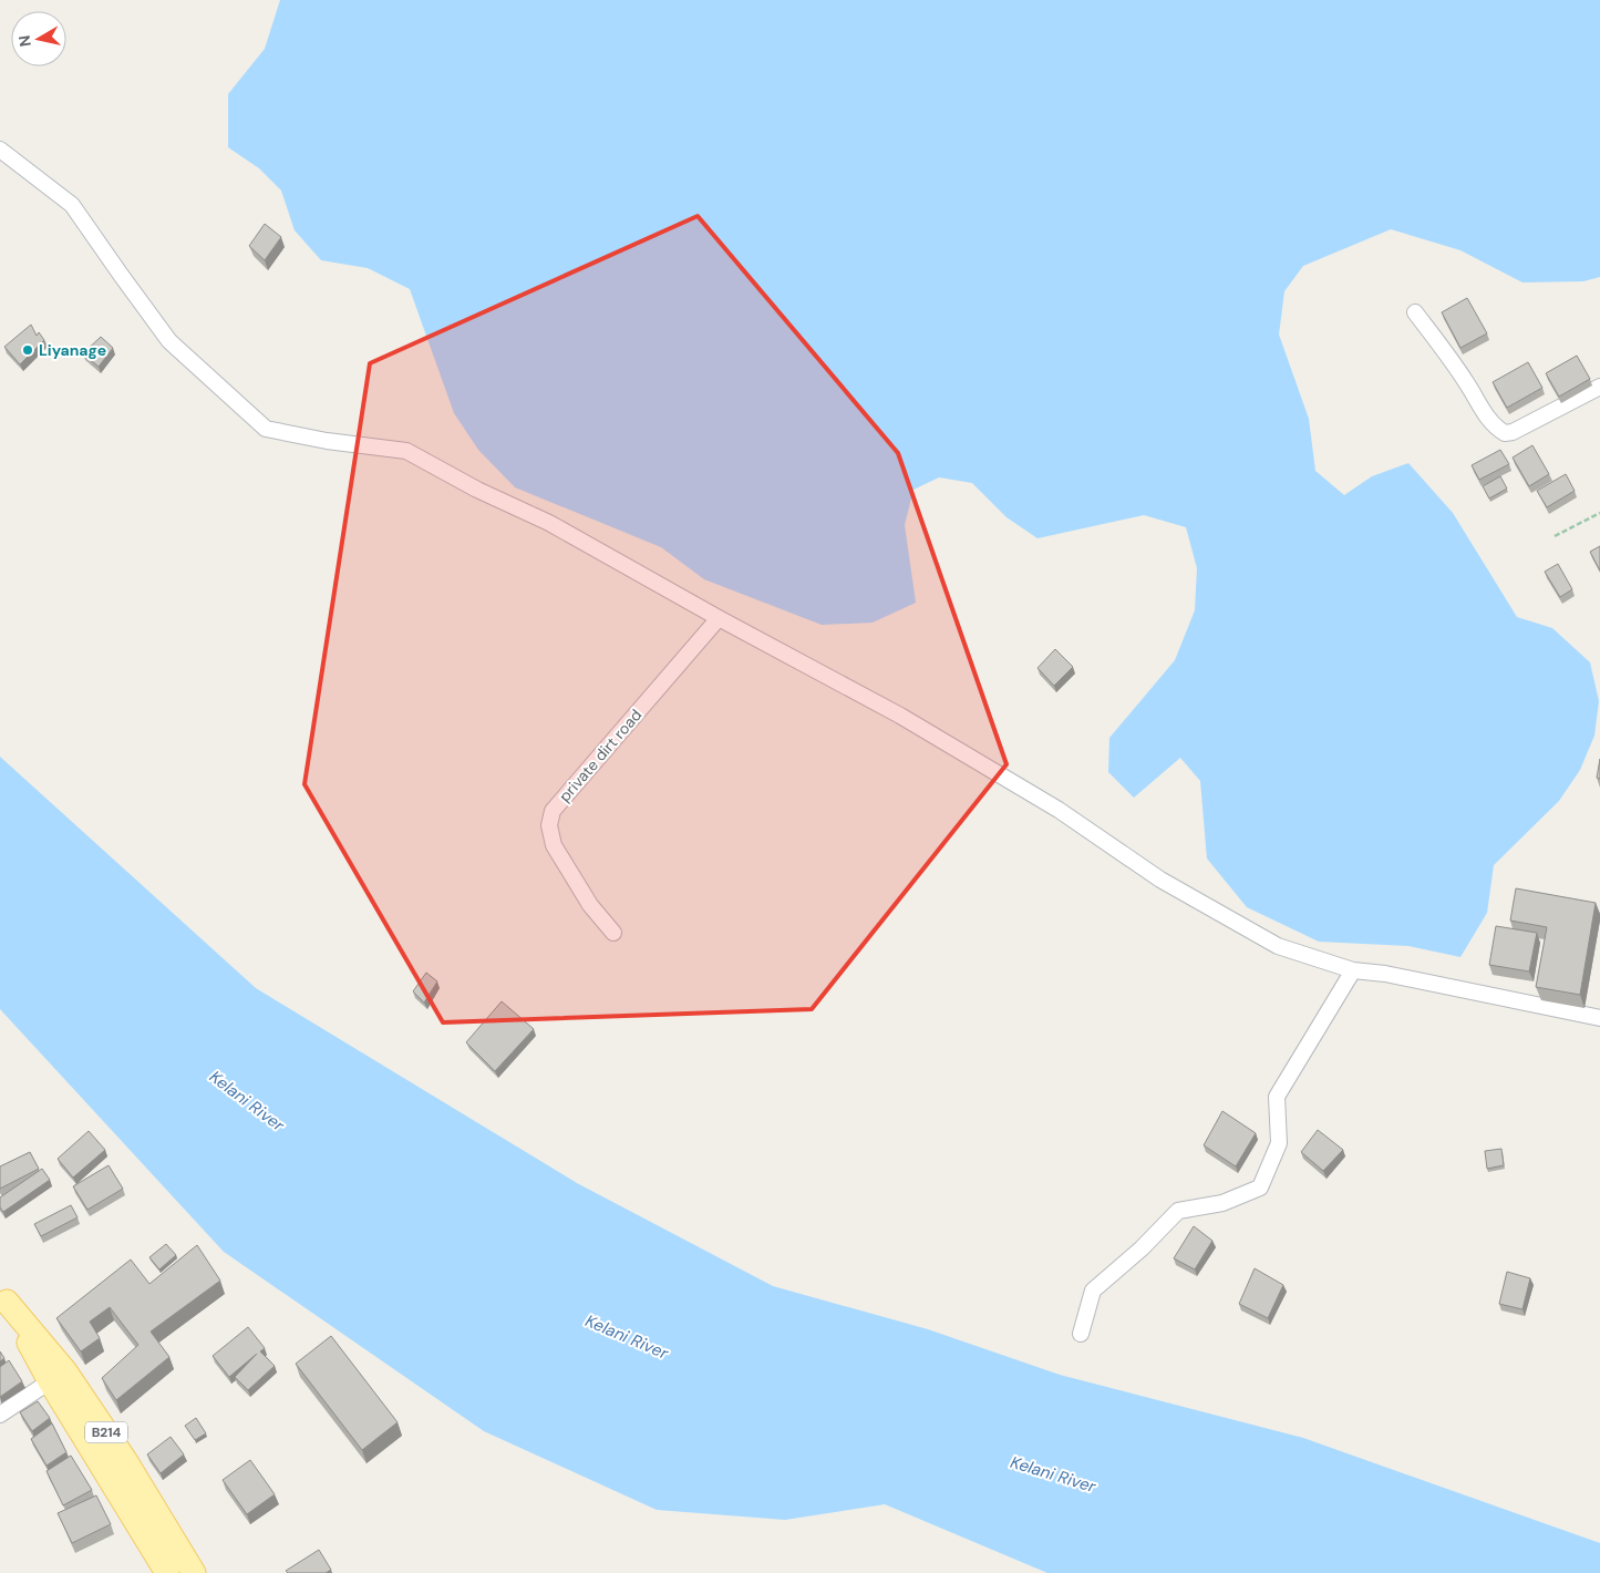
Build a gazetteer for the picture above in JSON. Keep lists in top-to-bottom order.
{
  "streets": {
    "main road": ["B214"],
    "street": ["private dirt road"]
  },
  "water": ["Kelani River"],
  "places": ["Liyanage"],
  "north": "left"
}
